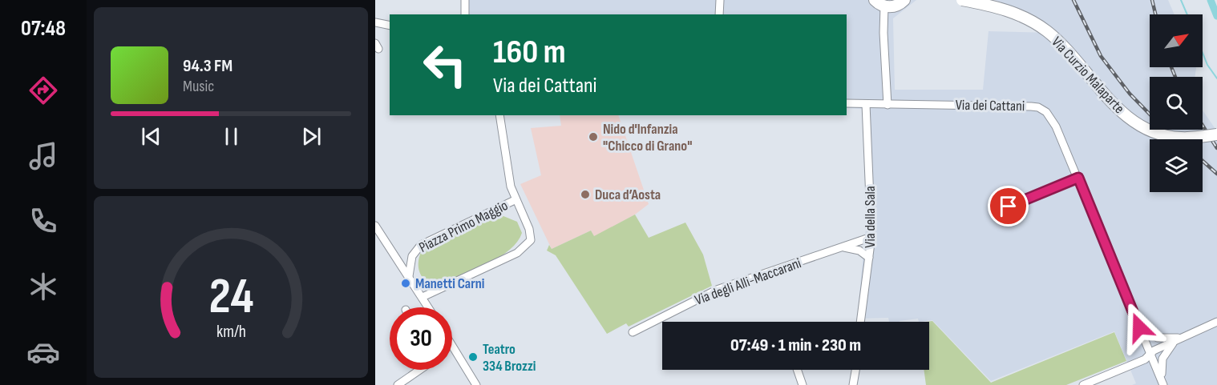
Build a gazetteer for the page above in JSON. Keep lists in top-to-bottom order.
{
  "streets": {
    "street": [
      "Via Curzio Malaparte",
      "Via dei Cattani",
      "Via della Sala",
      "Piazza Primo Maggio",
      "Via degli Alli-Maccarani"
    ]
  },
  "crossings": [
    ["Via dei Cattani", "Via della Sala"],
    ["Via della Sala", "Via degli Alli-Maccarani"]
  ],
  "places": [
    "Nido d'Infanzia \"Chicco di Grano\"",
    "Duca d’Aosta",
    "Manetti Carni",
    "Teatro 334 Brozzi"
  ],
  "north": "top right",
  "page": {
    "tabs": "07:48",
    "turn": ["160 m", "Via dei Cattani"],
    "song": ["94.3 FM", "Music"],
    "limit": "30",
    "trip": "07:49 · 1 min · 230 m",
    "gauge": ["24", "km/h"]
  }
}
